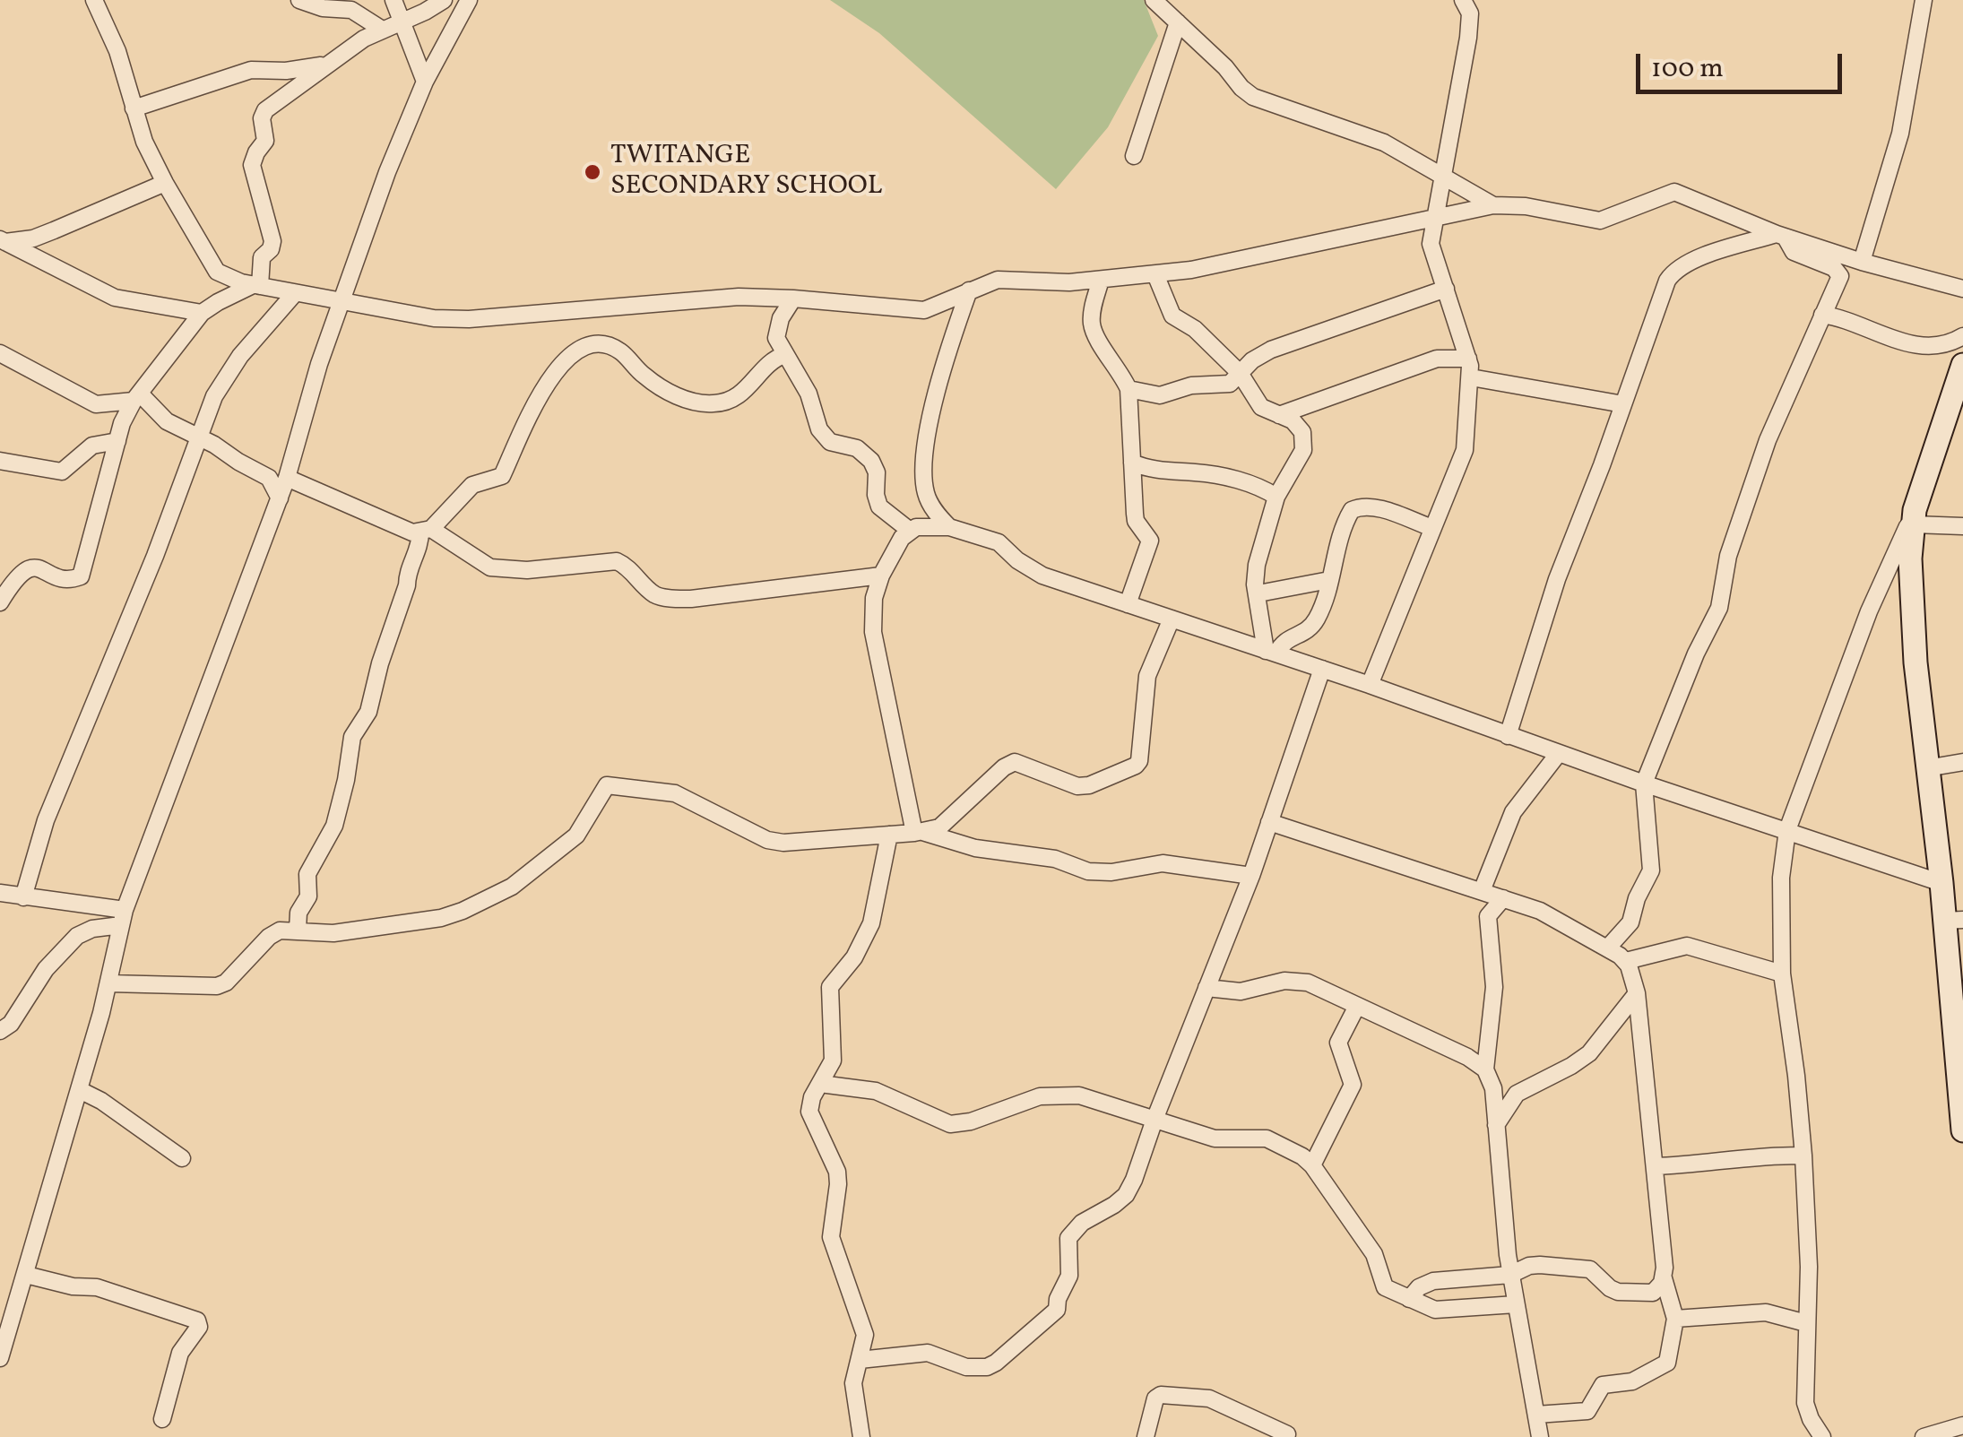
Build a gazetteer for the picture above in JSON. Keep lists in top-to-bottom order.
{
  "places": ["TWITANGE SECONDARY SCHOOL"],
  "scale_bar": "100 m"
}
